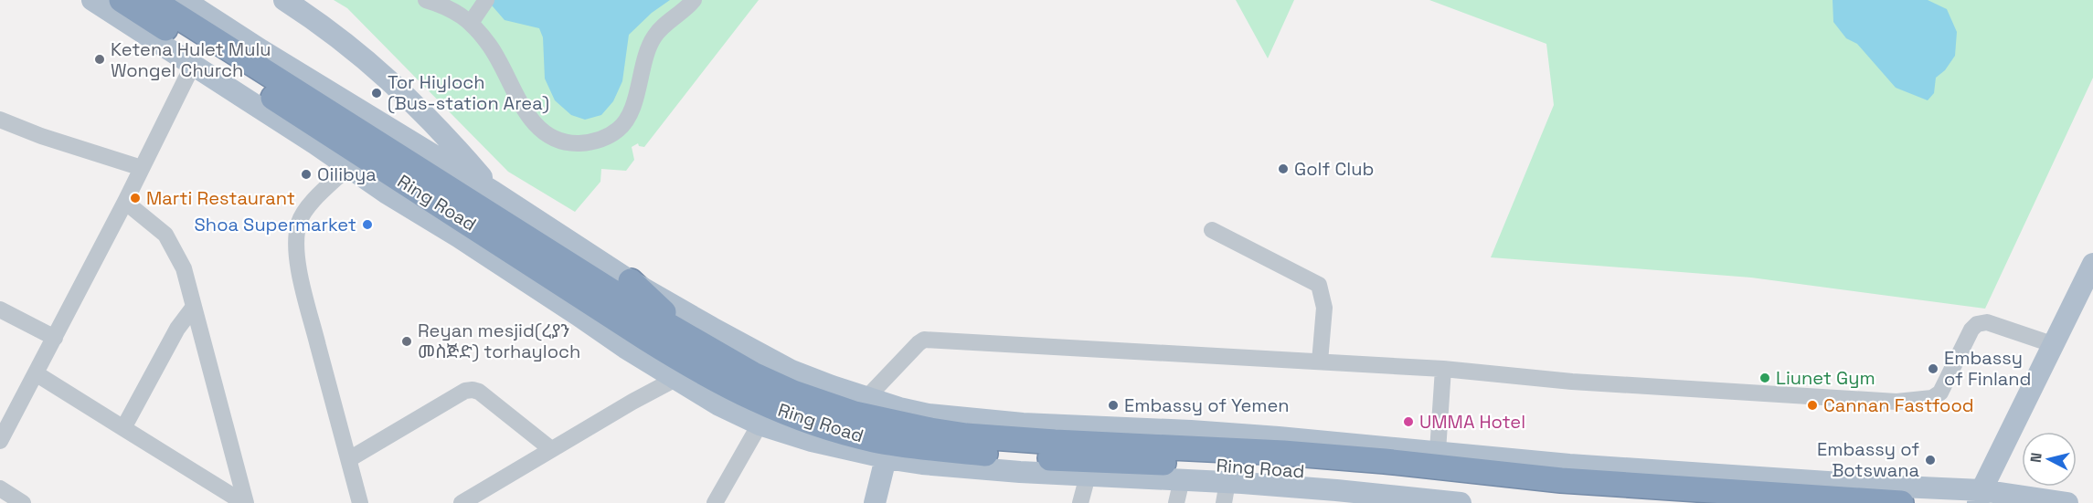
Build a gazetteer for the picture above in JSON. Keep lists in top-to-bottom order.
{
  "streets": {
    "highway": ["Ring Road"]
  },
  "places": [
    "Ketena Hulet Mulu Wongel Church",
    "Tor Hiyloch (Bus-station Area)",
    "Golf Club",
    "Oilibya",
    "Marti Restaurant",
    "Shoa Supermarket",
    "Reyan mesjid(ረያን መስጅድ) torhayloch",
    "Embassy of Finland",
    "Liunet Gym",
    "Embassy of Yemen",
    "Cannan Fastfood",
    "UMMA Hotel",
    "Embassy of Botswana"
  ],
  "north": "left"
}
